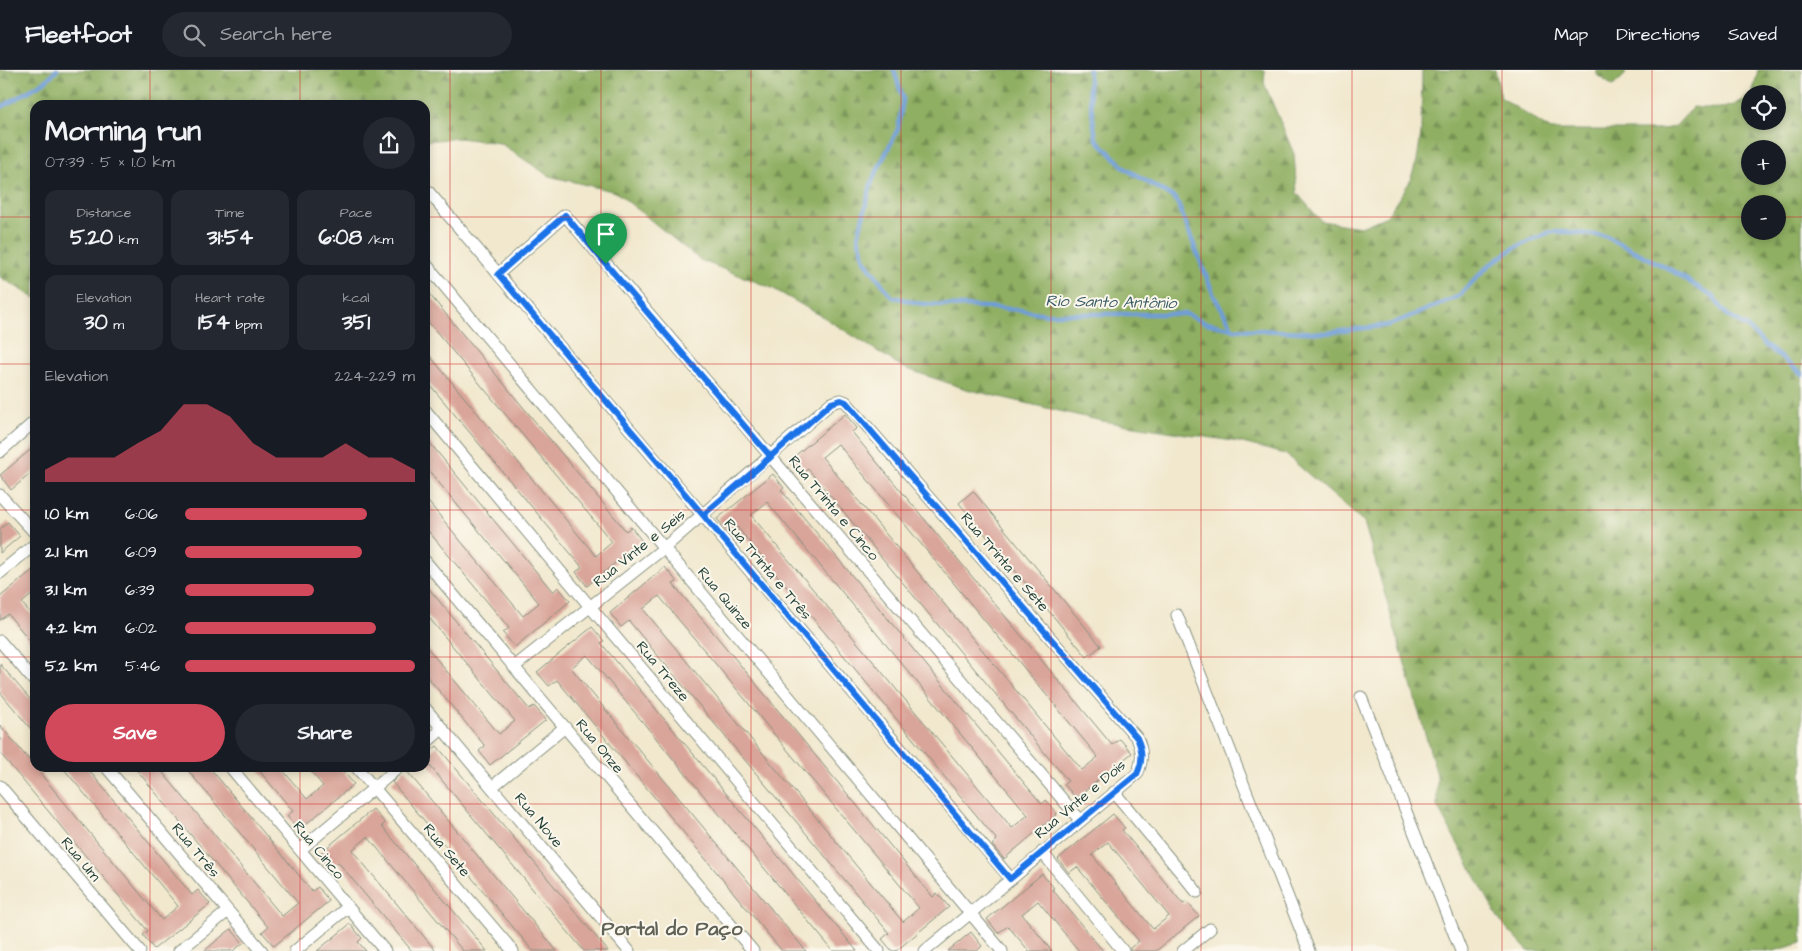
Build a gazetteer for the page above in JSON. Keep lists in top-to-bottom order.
{
  "streets": {
    "street": [
      "Rua Trinta e Cinco",
      "Rua Vinte e Seis",
      "Rua Trinta e Sete",
      "Rua Trinta e Três",
      "Rua Quinze",
      "Rua Treze",
      "Rua Onze",
      "Rua Vinte e Dois",
      "Rua Nove",
      "Rua Três",
      "Rua Cinco",
      "Rua Sete",
      "Rua Um"
    ]
  },
  "crossings": [
    ["Rua Trinta e Cinco", "Rua Vinte e Seis"],
    ["Rua Trinta e Cinco", "Rua Trinta e Três"],
    ["Rua Trinta e Cinco", "Rua Vinte e Dois"],
    ["Rua Vinte e Seis", "Rua Trinta e Sete"],
    ["Rua Vinte e Seis", "Rua Trinta e Três"],
    ["Rua Vinte e Seis", "Rua Quinze"],
    ["Rua Vinte e Seis", "Rua Treze"],
    ["Rua Vinte e Seis", "Rua Onze"],
    ["Rua Trinta e Sete", "Rua Vinte e Dois"],
    ["Rua Trinta e Três", "Rua Vinte e Dois"],
    ["Rua Quinze", "Rua Vinte e Dois"]
  ],
  "districts": ["Portal do Paço"],
  "water": ["Rio Santo Antônio"],
  "page": {
    "header": "Fleetfoot",
    "search": "Search here",
    "nav": ["Map", "Directions", "Saved"],
    "map_buttons": ["+", "−"],
    "heading": ["Morning run", "07:39 · 5 × 1.0 km"],
    "stats": [
      ["Distance", "5.20 km"],
      ["Time", "31:54"],
      ["Pace", "6:08 /km"],
      ["Elevation", "30 m"],
      ["Heart rate", "154 bpm"],
      ["kcal", "351"]
    ],
    "chart": ["Elevation", "224–229 m"],
    "list": [
      {
        "name": "1.0 km",
        "note": "6:06"
      },
      {
        "name": "2.1 km",
        "note": "6:09"
      },
      {
        "name": "3.1 km",
        "note": "6:39"
      },
      {
        "name": "4.2 km",
        "note": "6:02"
      },
      {
        "name": "5.2 km",
        "note": "5:46"
      }
    ],
    "buttons": ["Save", "Share"]
  }
}
